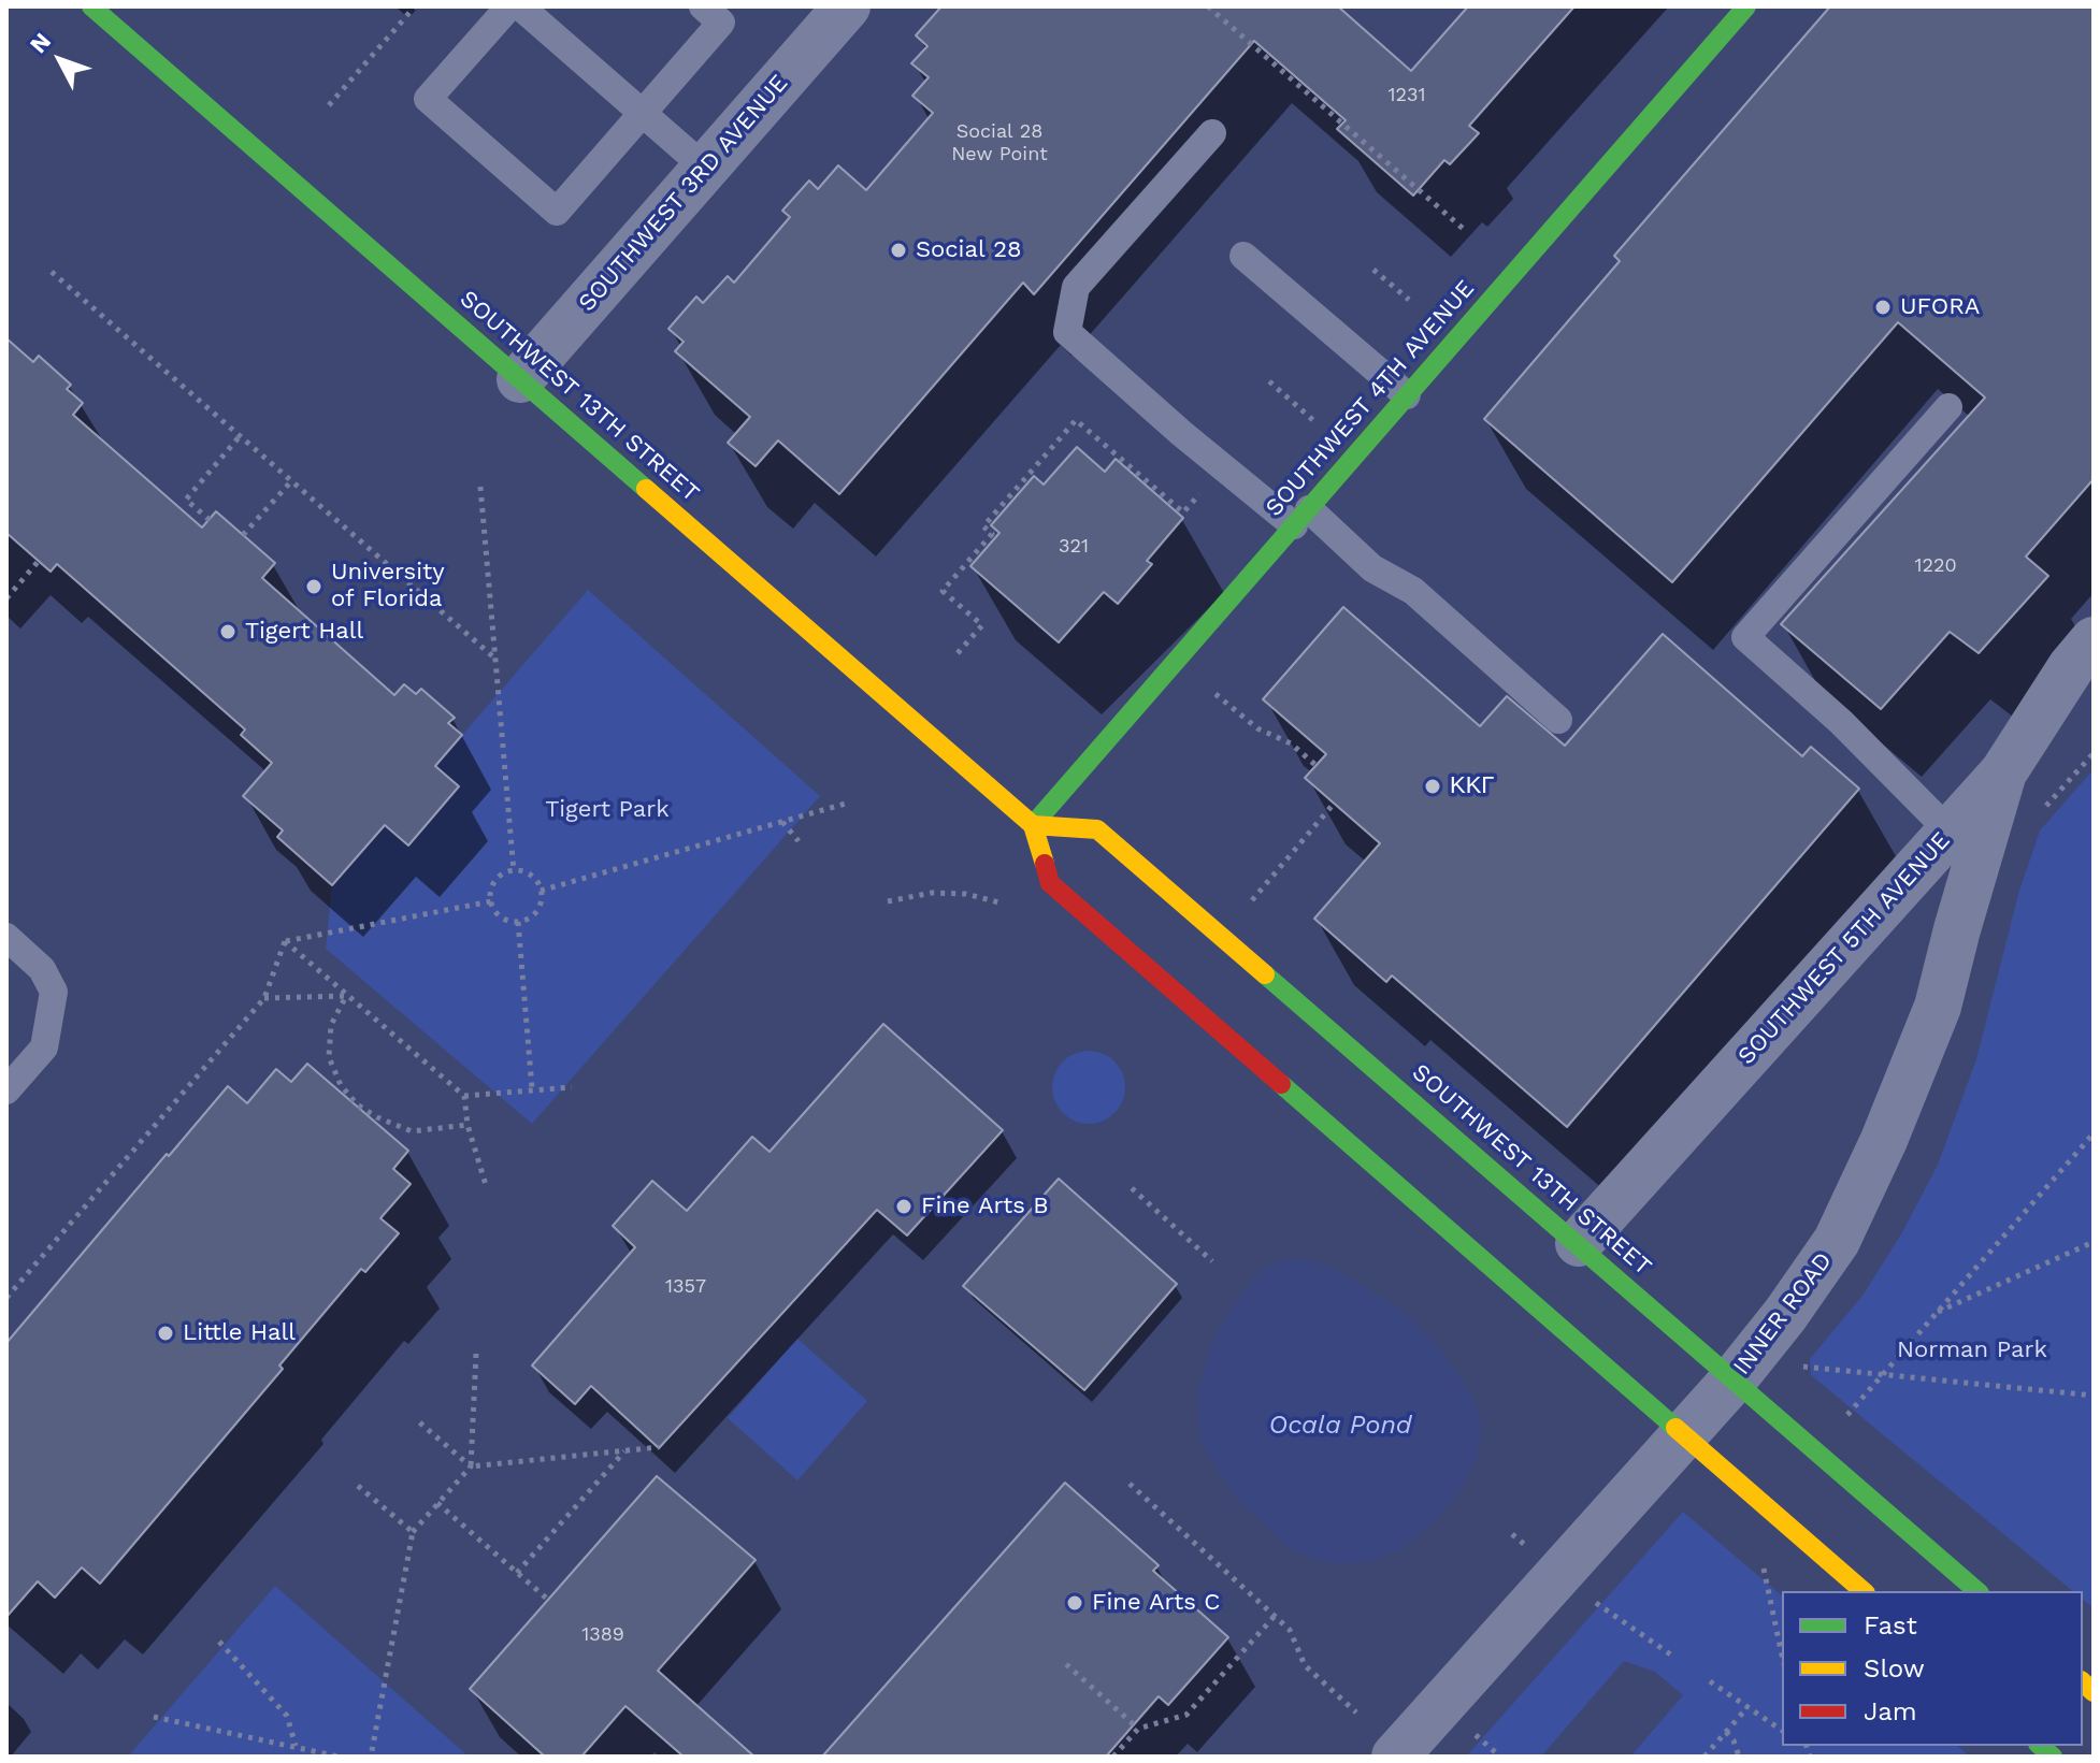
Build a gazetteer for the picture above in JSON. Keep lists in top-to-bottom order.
{
  "streets": {
    "main road": ["SOUTHWEST 13TH STREET", "SOUTHWEST 4TH AVENUE"],
    "street": ["SOUTHWEST 3RD AVENUE", "SOUTHWEST 5TH AVENUE", "INNER ROAD"]
  },
  "crossings": [
    ["SOUTHWEST 3RD AVENUE", "SOUTHWEST 13TH STREET"],
    ["SOUTHWEST 13TH STREET", "SOUTHWEST 4TH AVENUE"],
    ["SOUTHWEST 13TH STREET", "SOUTHWEST 5TH AVENUE"],
    ["SOUTHWEST 13TH STREET", "INNER ROAD"],
    ["SOUTHWEST 5TH AVENUE", "INNER ROAD"]
  ],
  "water": ["Ocala Pond"],
  "parks": ["Tigert Park", "Norman Park"],
  "places": [
    "Social 28",
    "UFORA",
    "University of Florida",
    "Tigert Hall",
    "ΚΚΓ",
    "Fine Arts B",
    "Little Hall",
    "Fine Arts C"
  ],
  "house_numbers": [
    "1231",
    "Social 28 New Point",
    "321",
    "1220",
    "1357",
    "1389"
  ],
  "legend": ["Fast", "Slow", "Jam"],
  "north": "top left"
}
